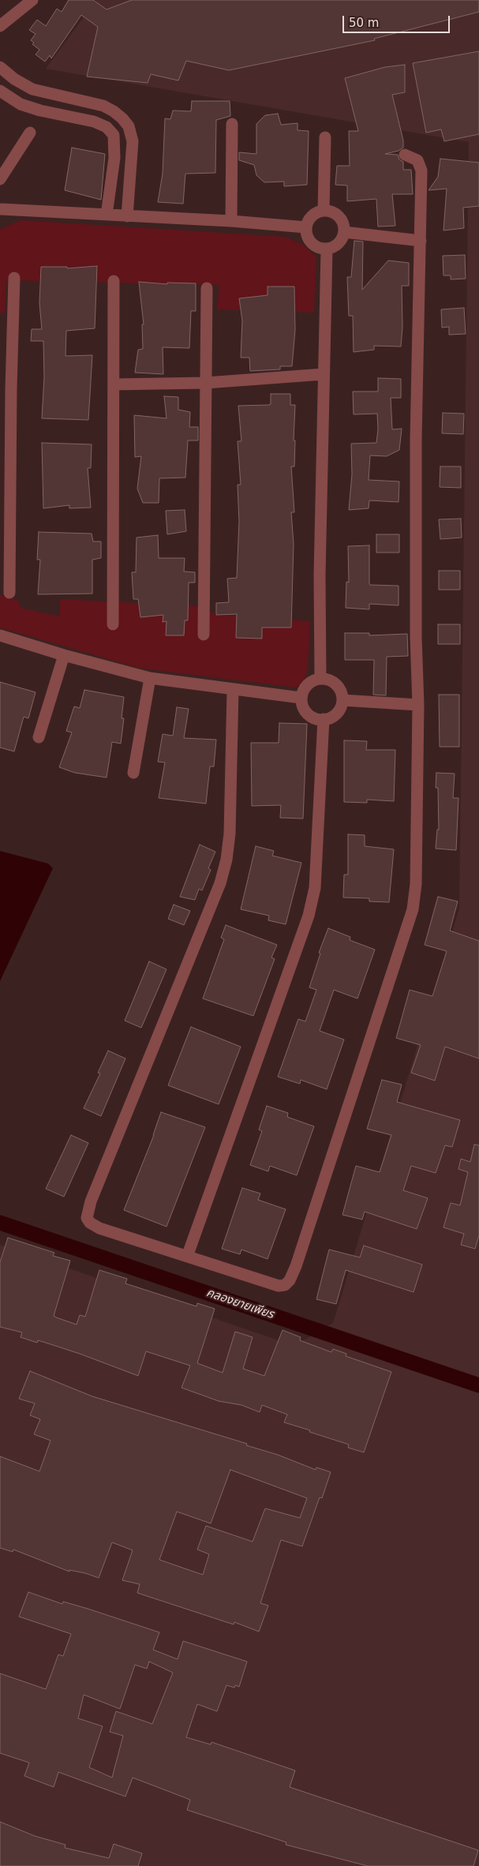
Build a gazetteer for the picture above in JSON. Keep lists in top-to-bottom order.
{
  "water": ["คลองยายเพียร"],
  "scale_bar": "50 m"
}
